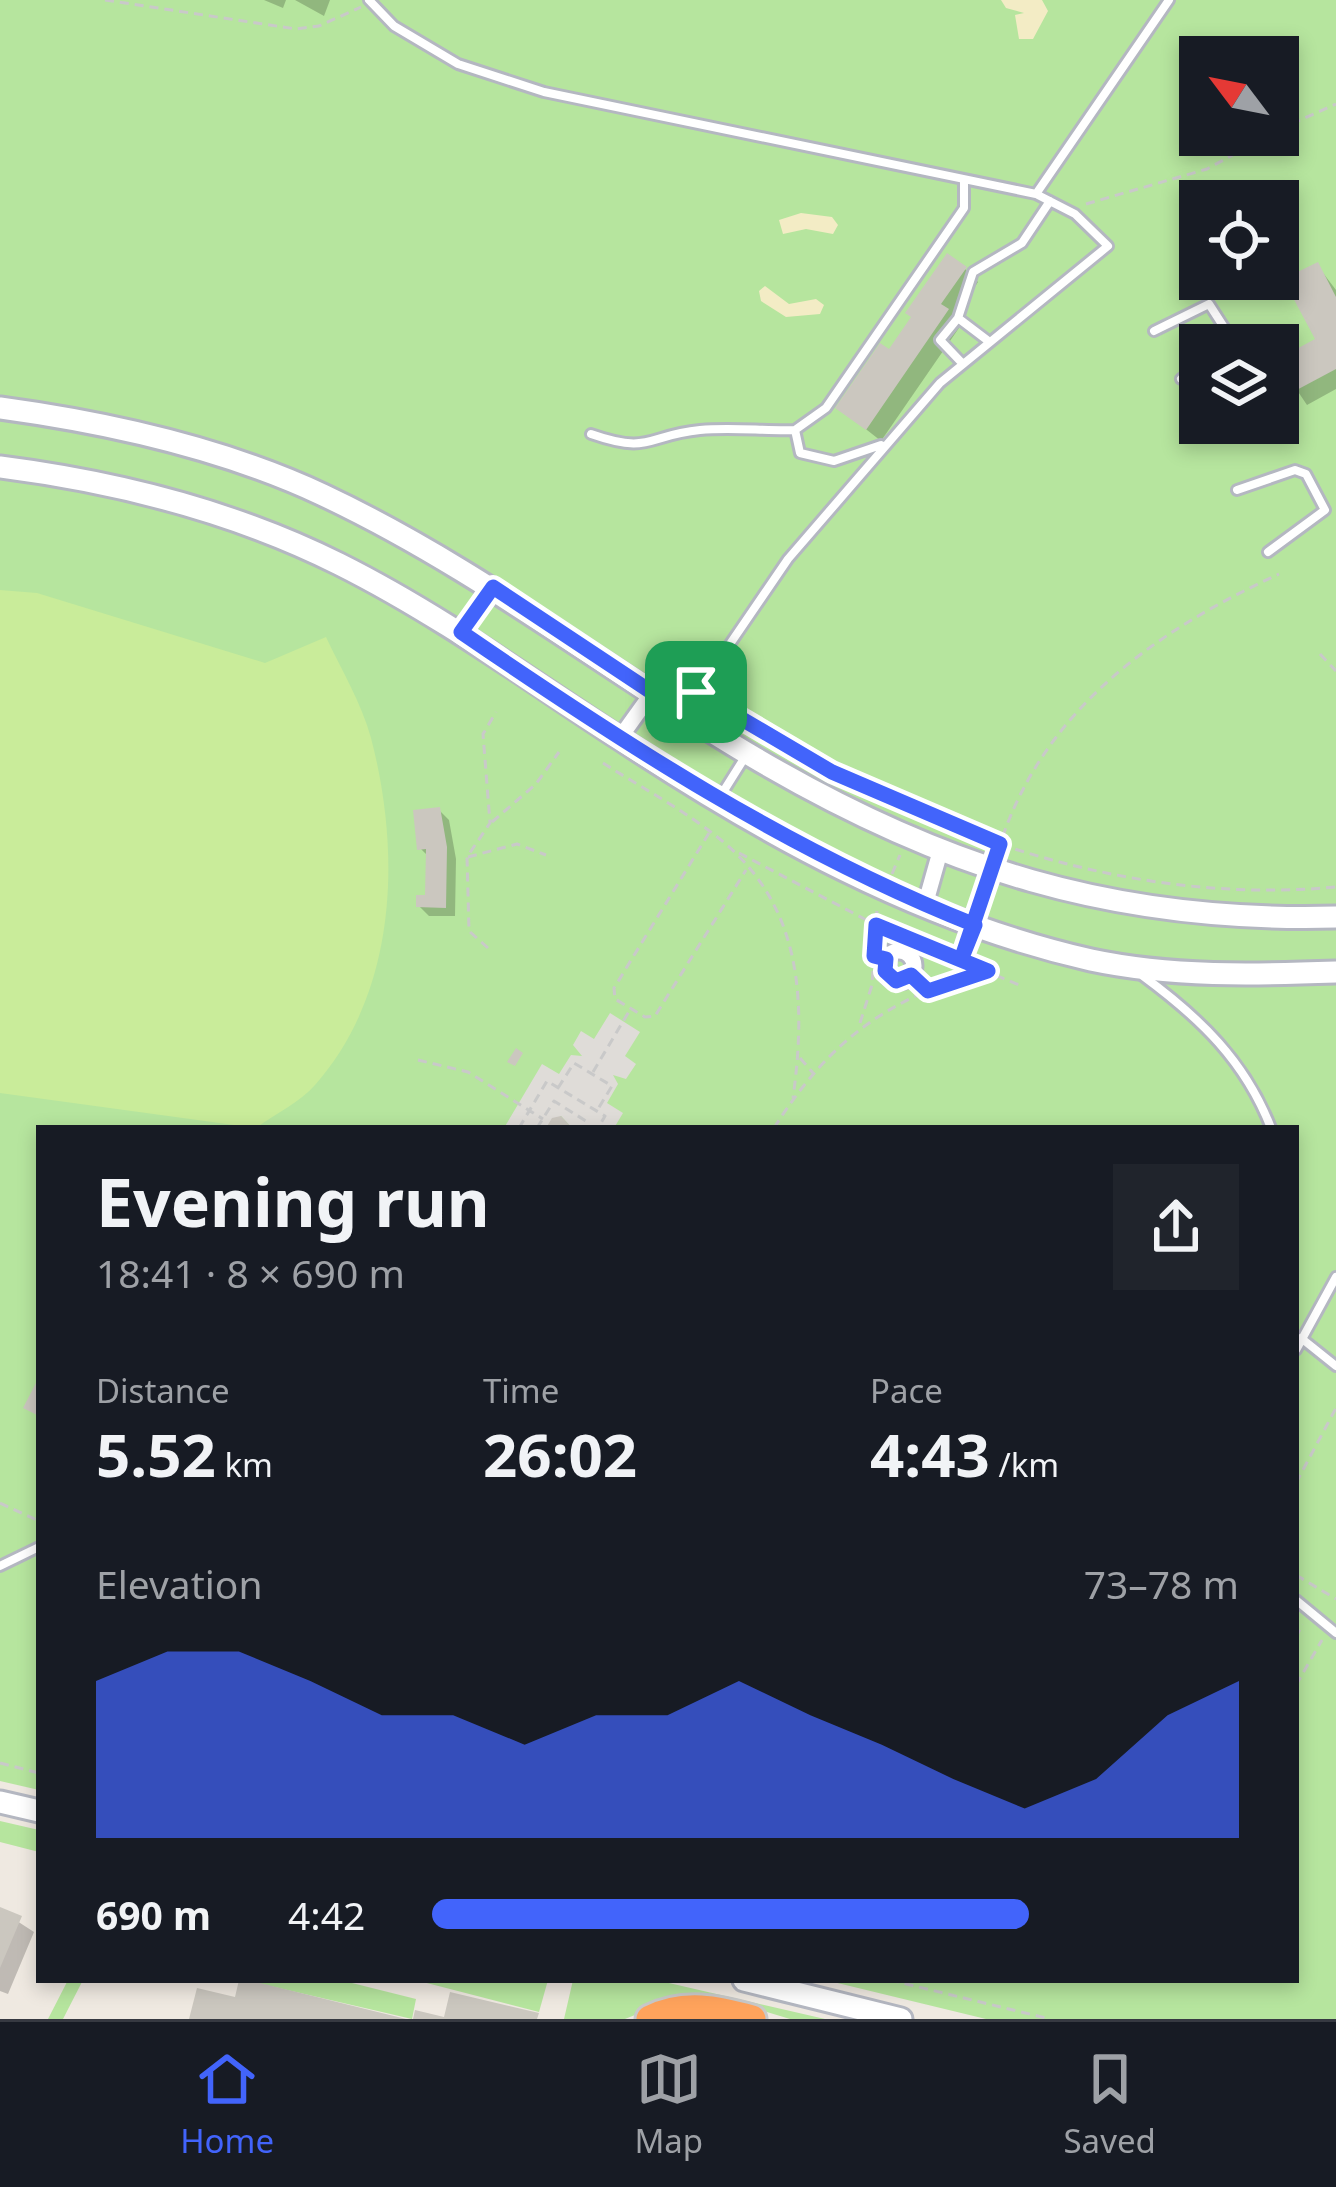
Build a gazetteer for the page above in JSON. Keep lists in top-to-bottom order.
{
  "north": "top left",
  "page": {
    "heading": ["Evening run", "18:41 · 8 × 690 m"],
    "stats": [
      ["Distance", "5.52 km"],
      ["Time", "26:02"],
      ["Pace", "4:43 /km"]
    ],
    "chart": ["Elevation", "73–78 m"],
    "list": [
      {
        "name": "690 m",
        "note": "4:42"
      }
    ],
    "tabs": ["Home", "Map", "Saved"]
  }
}
